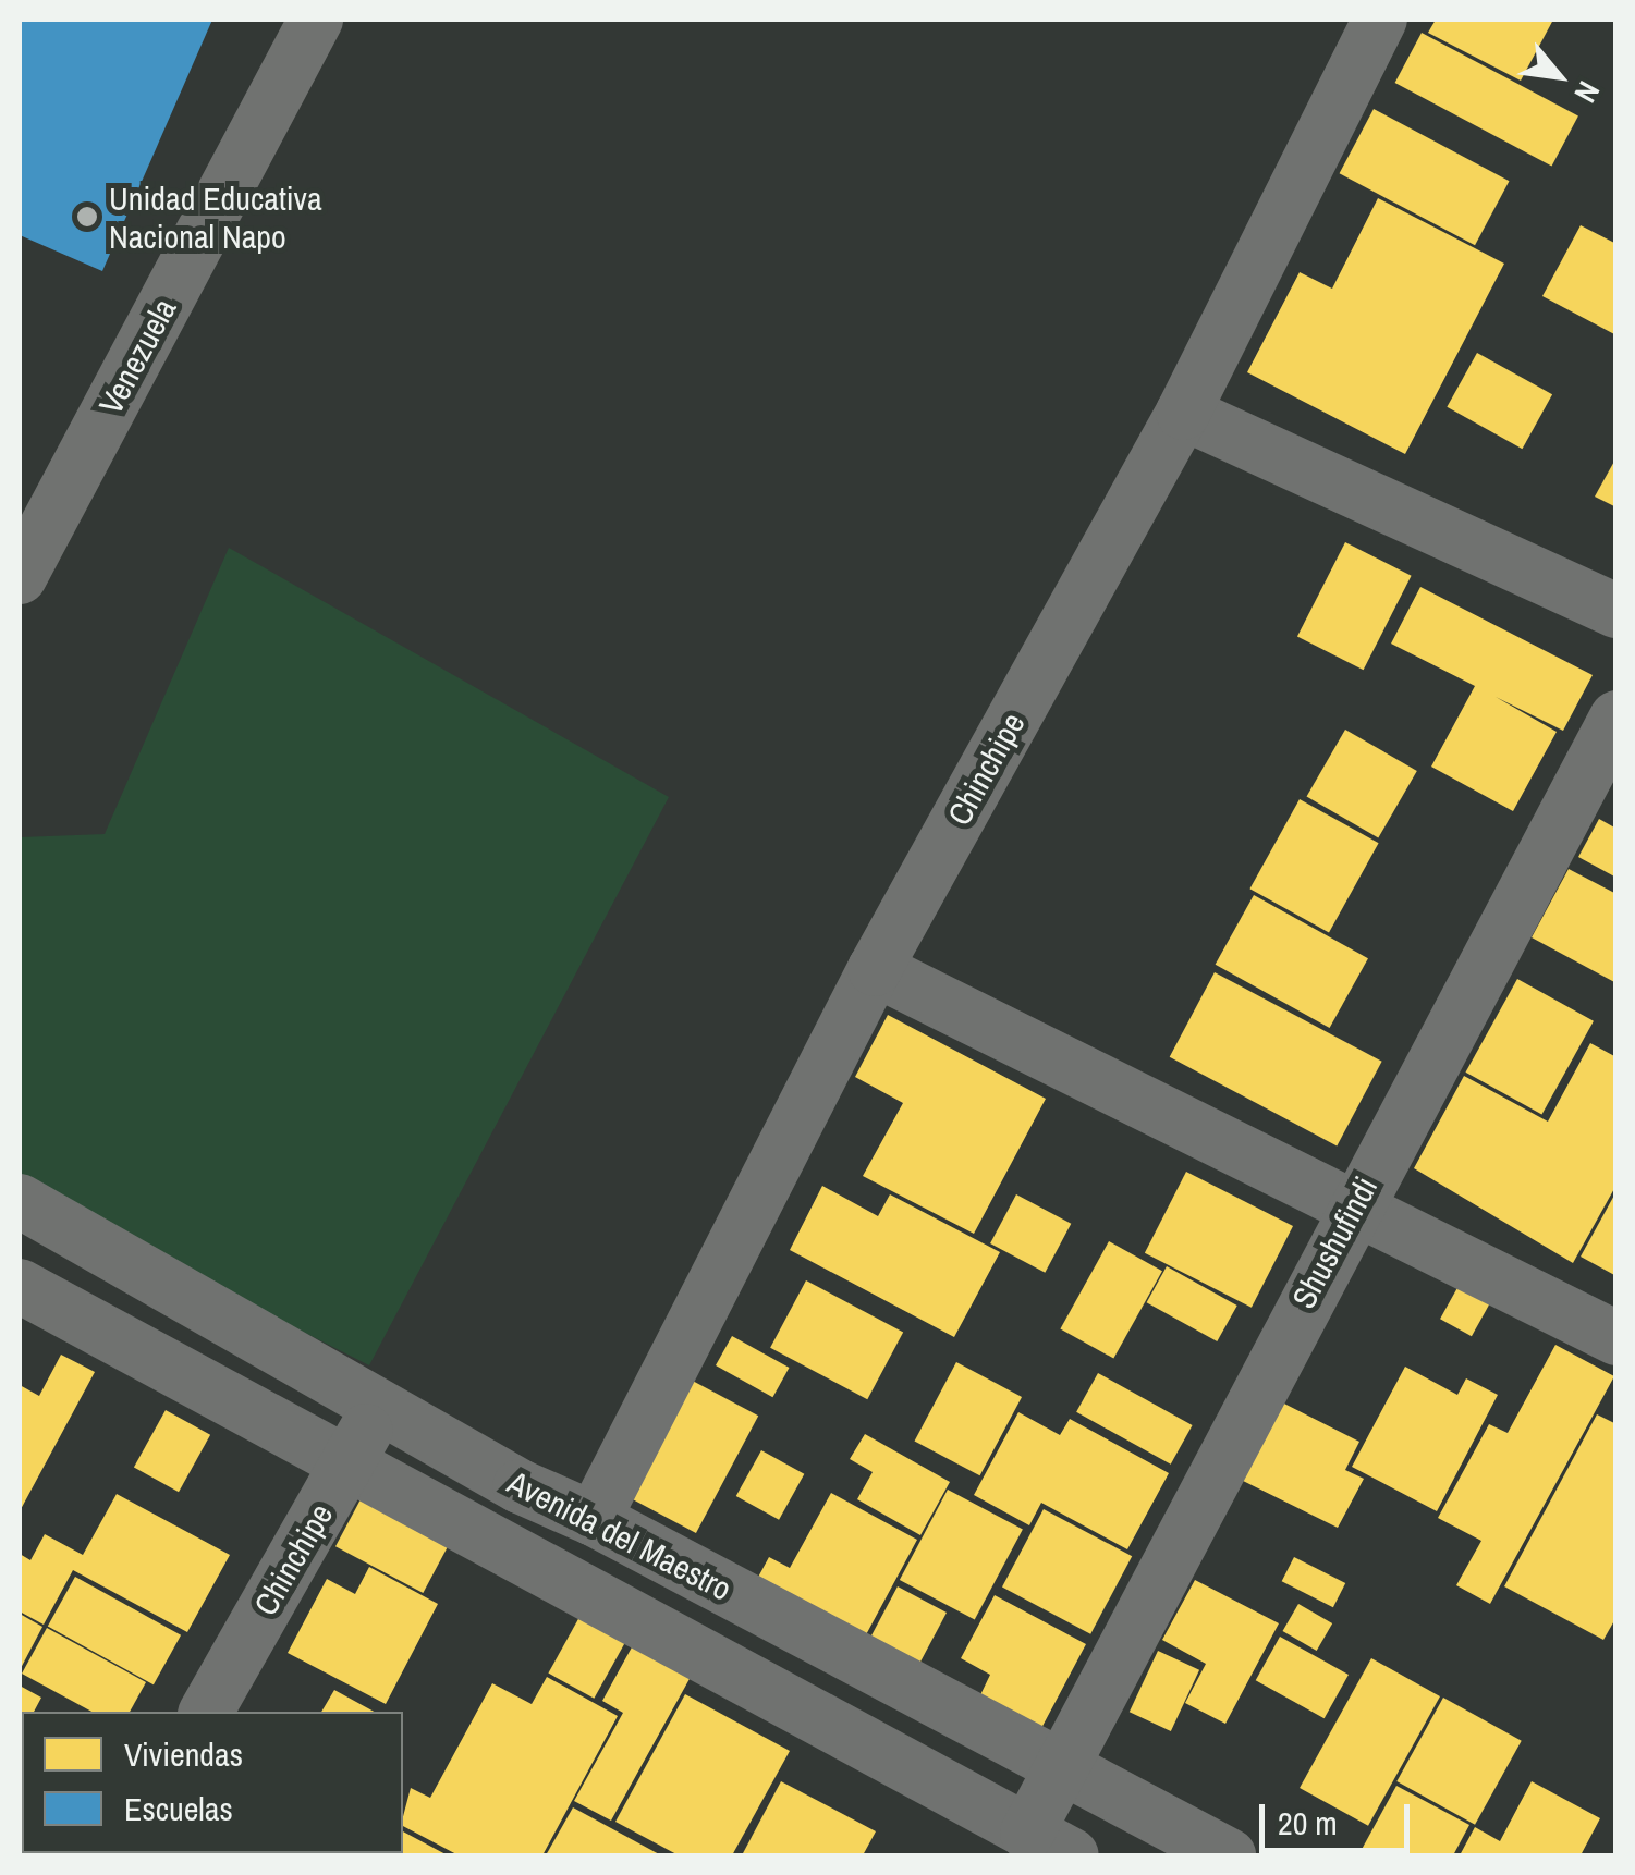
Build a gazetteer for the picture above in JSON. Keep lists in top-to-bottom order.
{
  "streets": {
    "street": [
      "Venezuela",
      "Chinchipe",
      "Shushufindi",
      "Avenida del Maestro"
    ]
  },
  "crossings": [
    ["Chinchipe", "Avenida del Maestro"],
    ["Shushufindi", "Avenida del Maestro"]
  ],
  "places": ["Unidad Educativa Nacional Napo"],
  "legend": ["Viviendas", "Escuelas"],
  "scale_bar": "20 m",
  "north": "bottom right"
}
